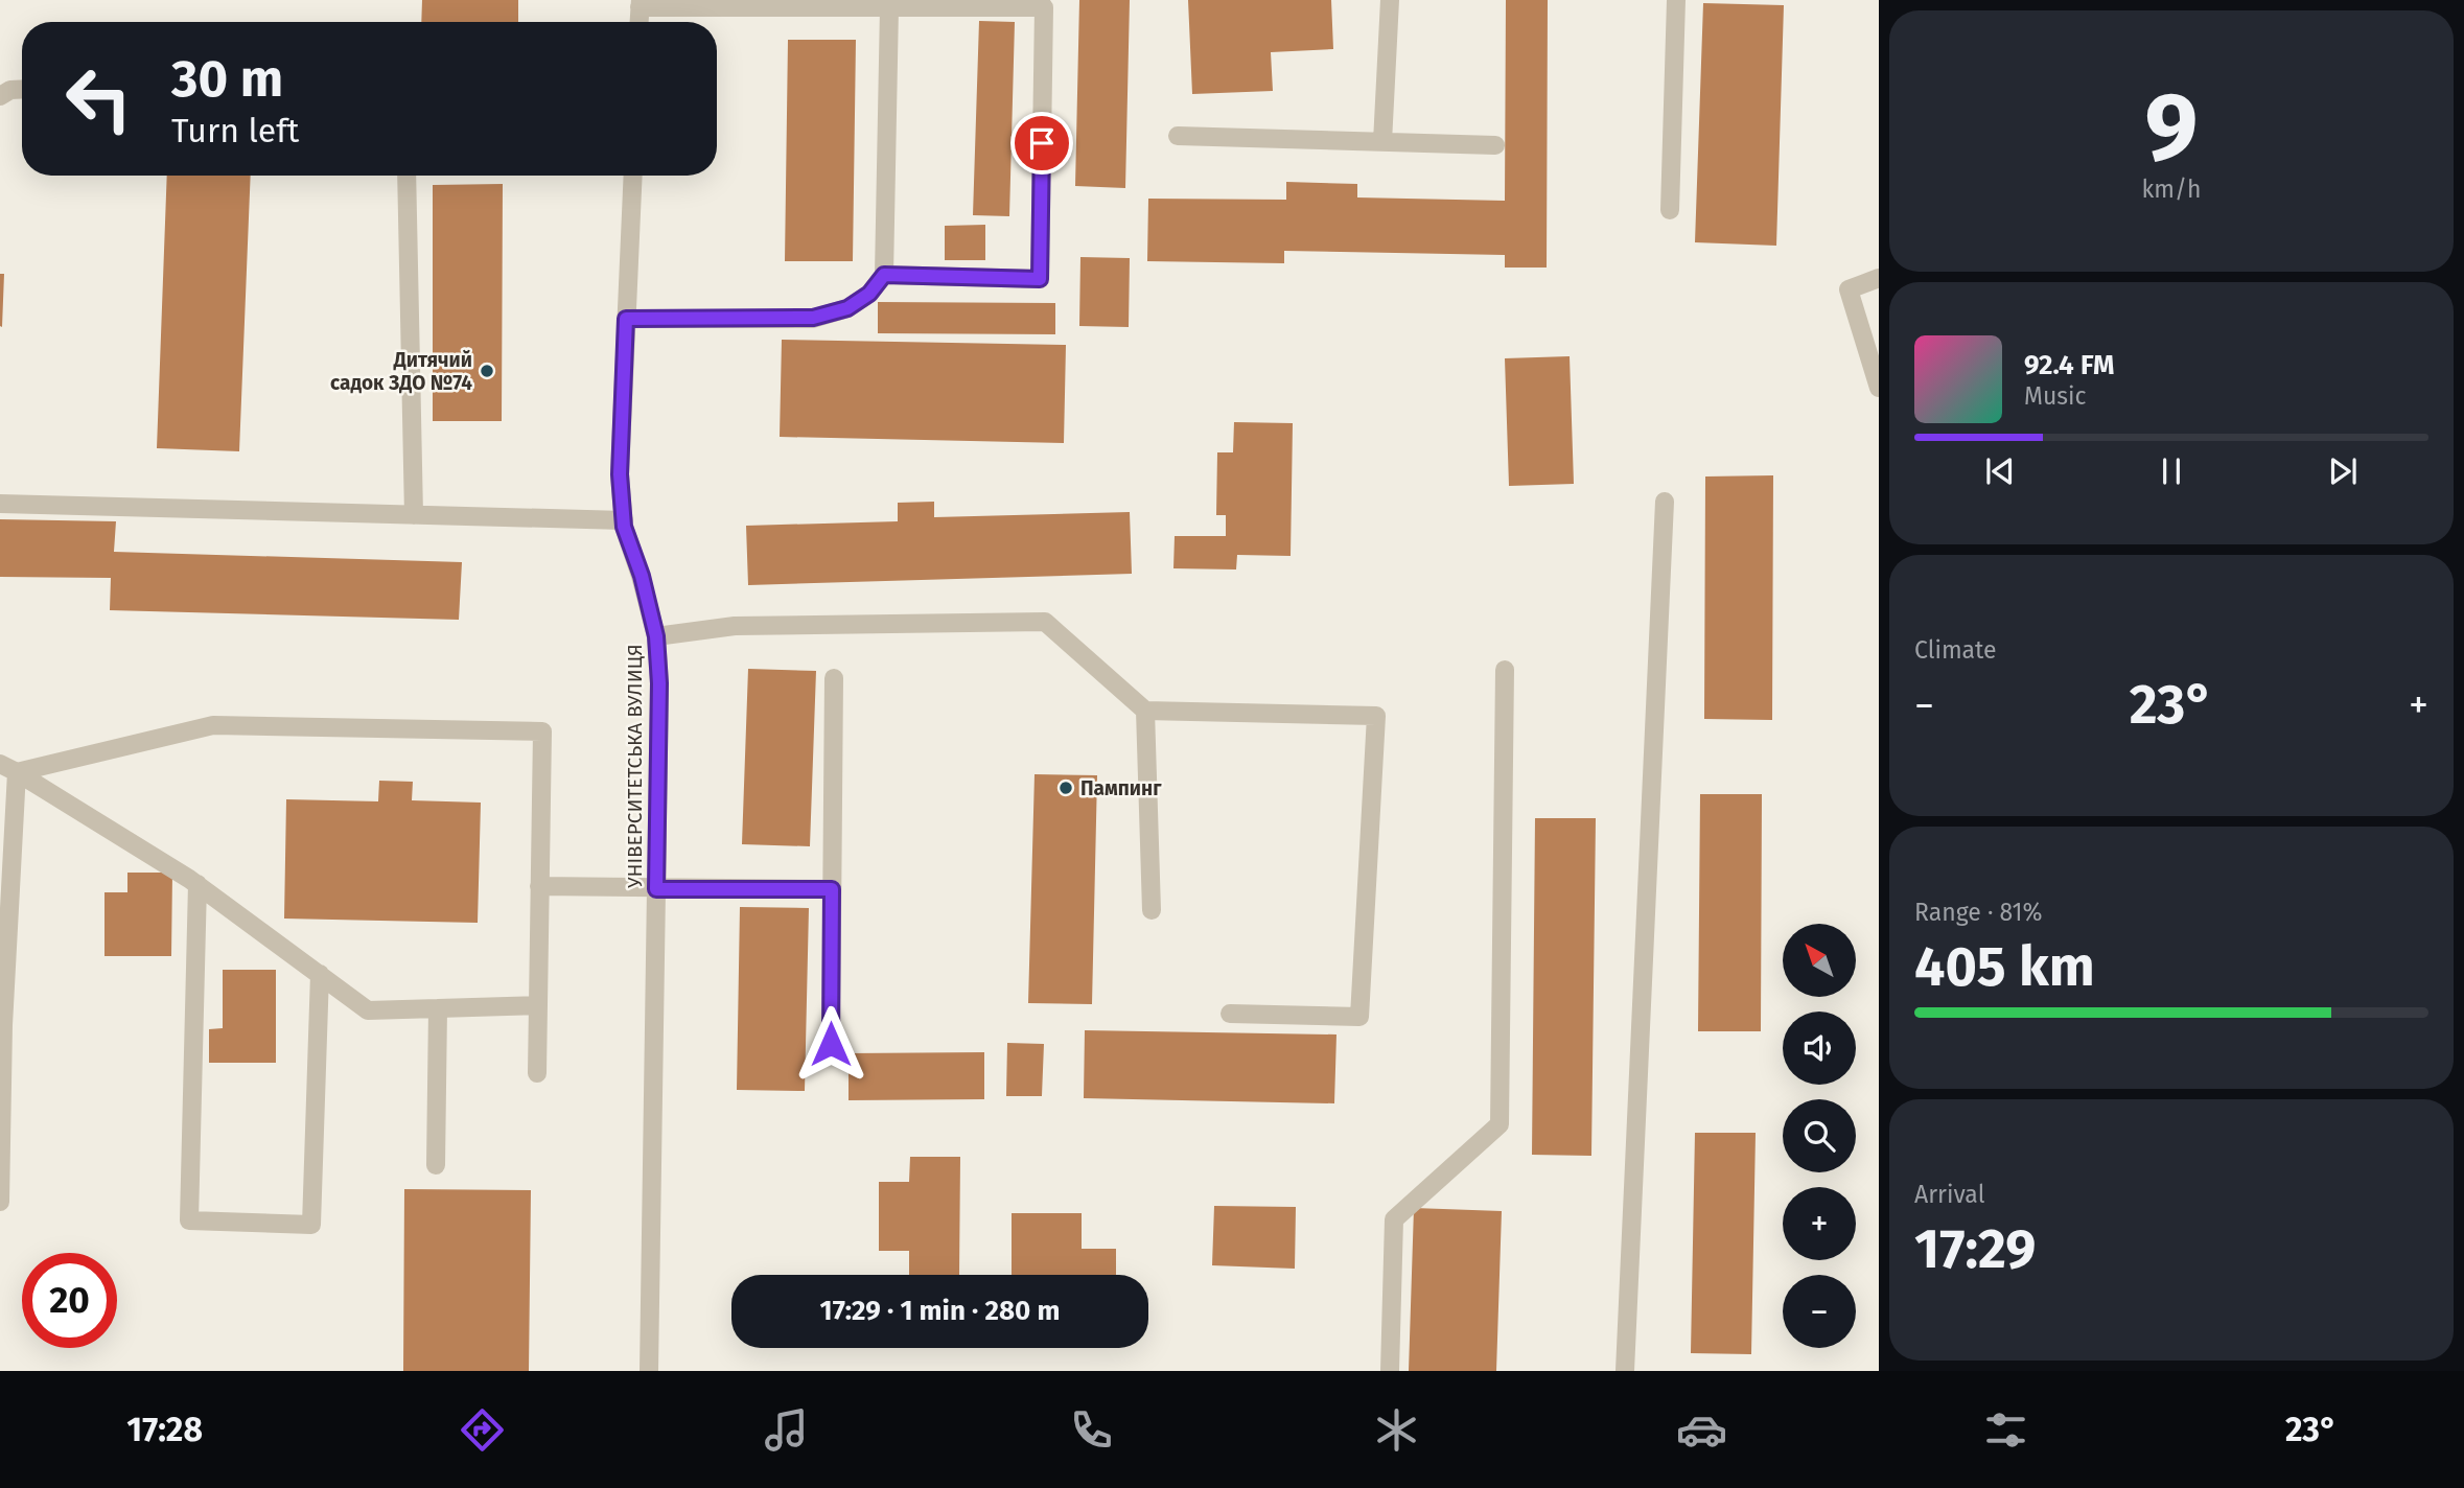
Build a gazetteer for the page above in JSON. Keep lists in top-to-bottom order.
{
  "streets": {
    "street": ["УНІВЕРСИТЕТСЬКА ВУЛИЦЯ"]
  },
  "places": ["Дитячий садок ЗДО №74", "Пампинг"],
  "north": "top left",
  "page": {
    "tile": [
      ["9", "km/h"],
      "Climate",
      ["Range · 81%", "405 km"],
      ["Arrival", "17:29"]
    ],
    "turn": ["30 m", "Turn left"],
    "song": ["92.4 FM", "Music"],
    "heat": ["−", "23°", "+"],
    "map_buttons": ["+", "−"],
    "limit": "20",
    "trip": "17:29 · 1 min · 280 m",
    "tabs": ["17:28", "23°"]
  }
}
